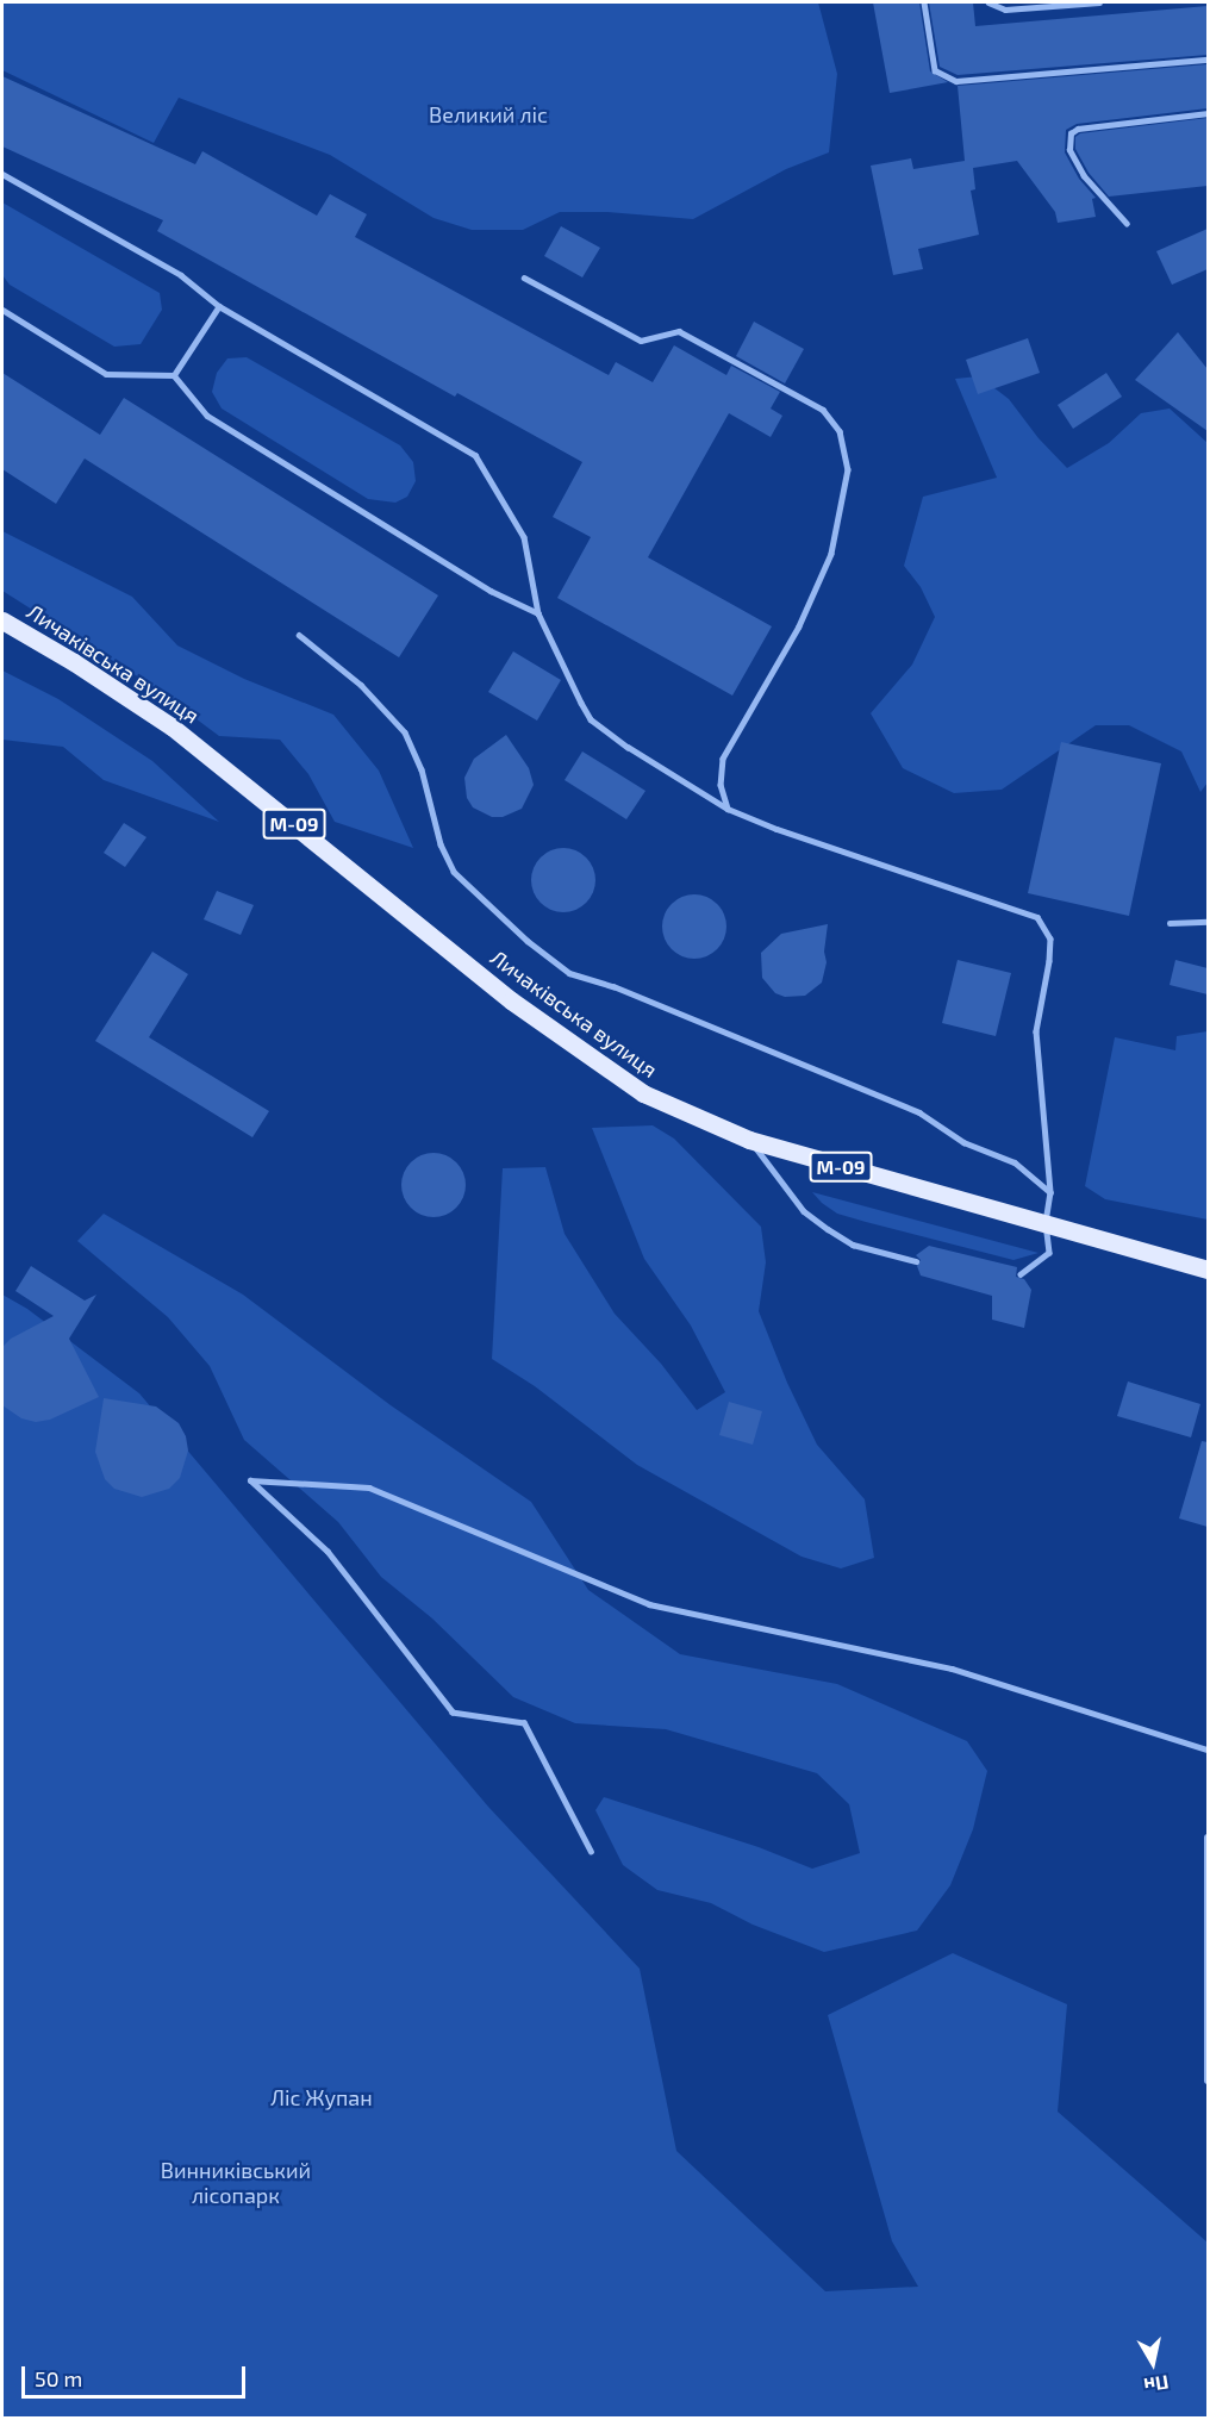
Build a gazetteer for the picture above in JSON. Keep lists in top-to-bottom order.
{
  "streets": {
    "main road": ["Личаківська вулиця", "М-09"]
  },
  "parks": ["Великий ліс", "Ліс Жупан", "Винниківський лісопарк"],
  "scale_bar": "50 m",
  "north": "bottom"
}
